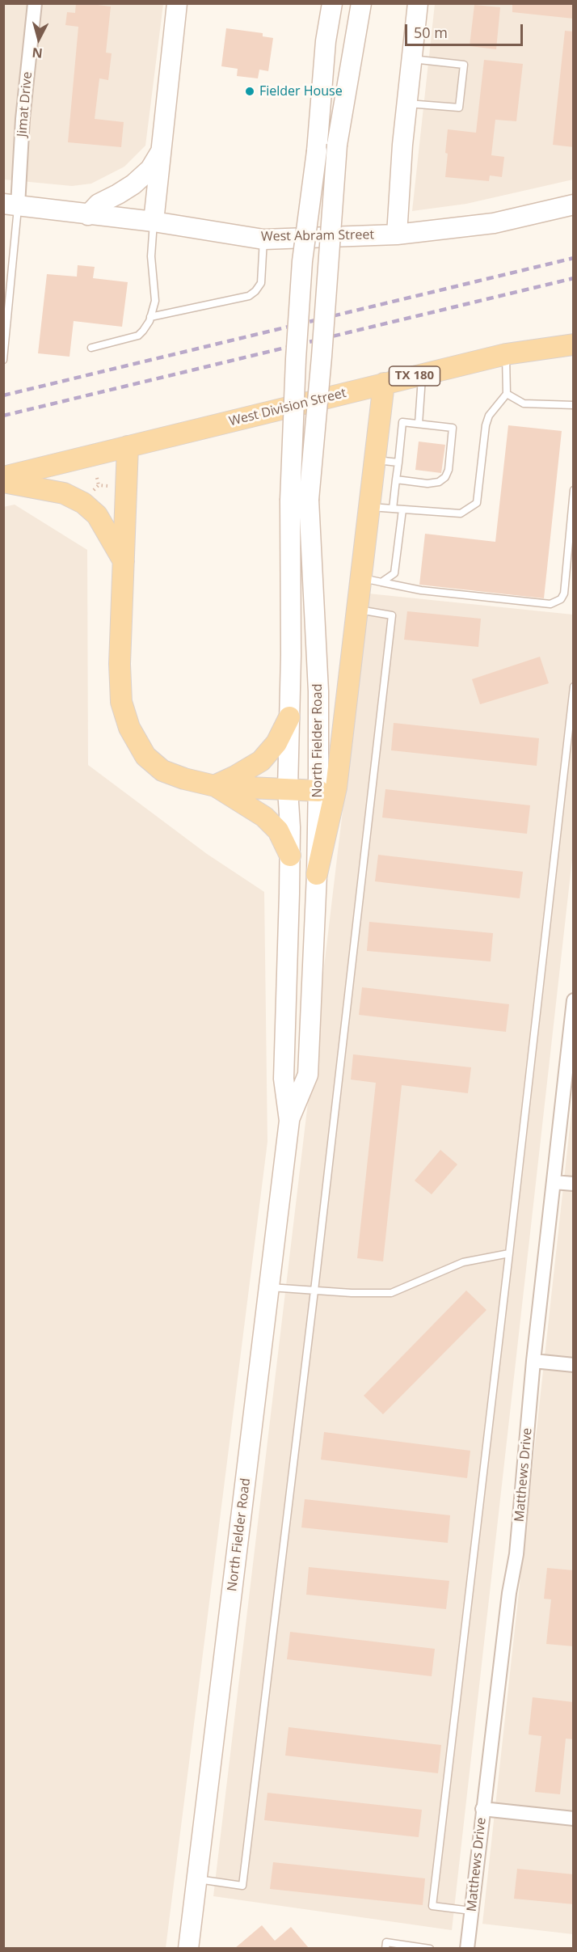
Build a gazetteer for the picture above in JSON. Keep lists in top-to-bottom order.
{
  "streets": {
    "main road": [
      "West Abram Street",
      "TX 180",
      "West Division Street",
      "North Fielder Road"
    ],
    "street": ["Jimat Drive", "Matthews Drive"]
  },
  "crossings": [
    ["Jimat Drive", "West Abram Street"]
  ],
  "places": ["Fielder House"],
  "scale_bar": "50 m",
  "north": "bottom"
}
